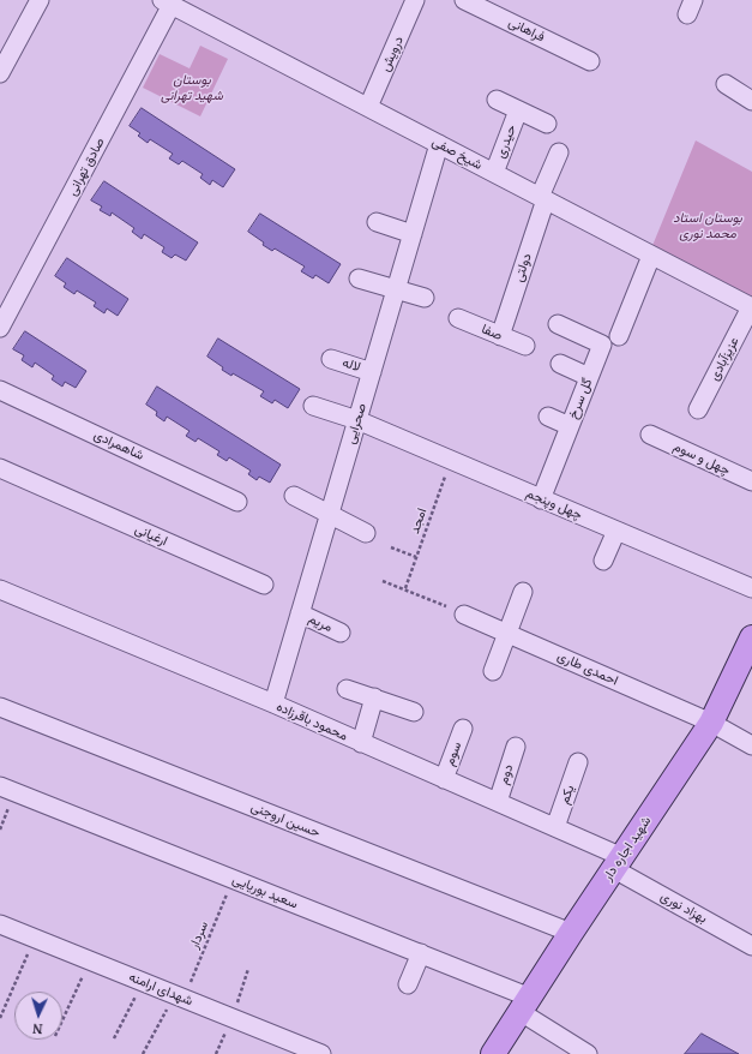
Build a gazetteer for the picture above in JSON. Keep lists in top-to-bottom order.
{
  "streets": {
    "main road": ["شهید اجاره دار"],
    "street": [
      "فراهانی",
      "درویش",
      "حیدری",
      "شیخ صفی",
      "صادق تهرانی",
      "دولتی",
      "صفا",
      "عزیزآبادی",
      "لاله",
      "گل سرخ",
      "صحرایی",
      "شاهمرادی",
      "چهل و سوم",
      "چهل وپنجم",
      "ارغیانی",
      "مریم",
      "احمدی طاری",
      "محمود باقرزاده",
      "سوم",
      "دوم",
      "یکم",
      "حسین اروجنی",
      "سعید بوریایی",
      "بهزاد نوری",
      "شهدای ارامنه"
    ],
    "path": ["امجد", "سردار"]
  },
  "crossings": [
    ["درویش", "شیخ صفی"],
    ["حیدری", "شیخ صفی"],
    ["شیخ صفی", "صادق تهرانی"],
    ["شیخ صفی", "دولتی"],
    ["شیخ صفی", "عزیزآبادی"],
    ["شیخ صفی", "صحرایی"],
    ["دولتی", "صفا"],
    ["لاله", "صحرایی"],
    ["گل سرخ", "چهل وپنجم"],
    ["صحرایی", "چهل وپنجم"],
    ["صحرایی", "مریم"],
    ["صحرایی", "محمود باقرزاده"],
    ["چهل وپنجم", "امجد"],
    ["احمدی طاری", "شهید اجاره دار"],
    ["محمود باقرزاده", "سوم"],
    ["محمود باقرزاده", "دوم"],
    ["محمود باقرزاده", "یکم"],
    ["محمود باقرزاده", "شهید اجاره دار"],
    ["محمود باقرزاده", "بهزاد نوری"],
    ["حسین اروجنی", "شهید اجاره دار"],
    ["شهید اجاره دار", "سعید بوریایی"],
    ["شهید اجاره دار", "بهزاد نوری"],
    ["سعید بوریایی", "سردار"],
    ["سردار", "شهدای ارامنه"]
  ],
  "parks": ["بوستان شهید تهرانی", "بوستان استاد محمد نوری"],
  "north": "bottom"
}
